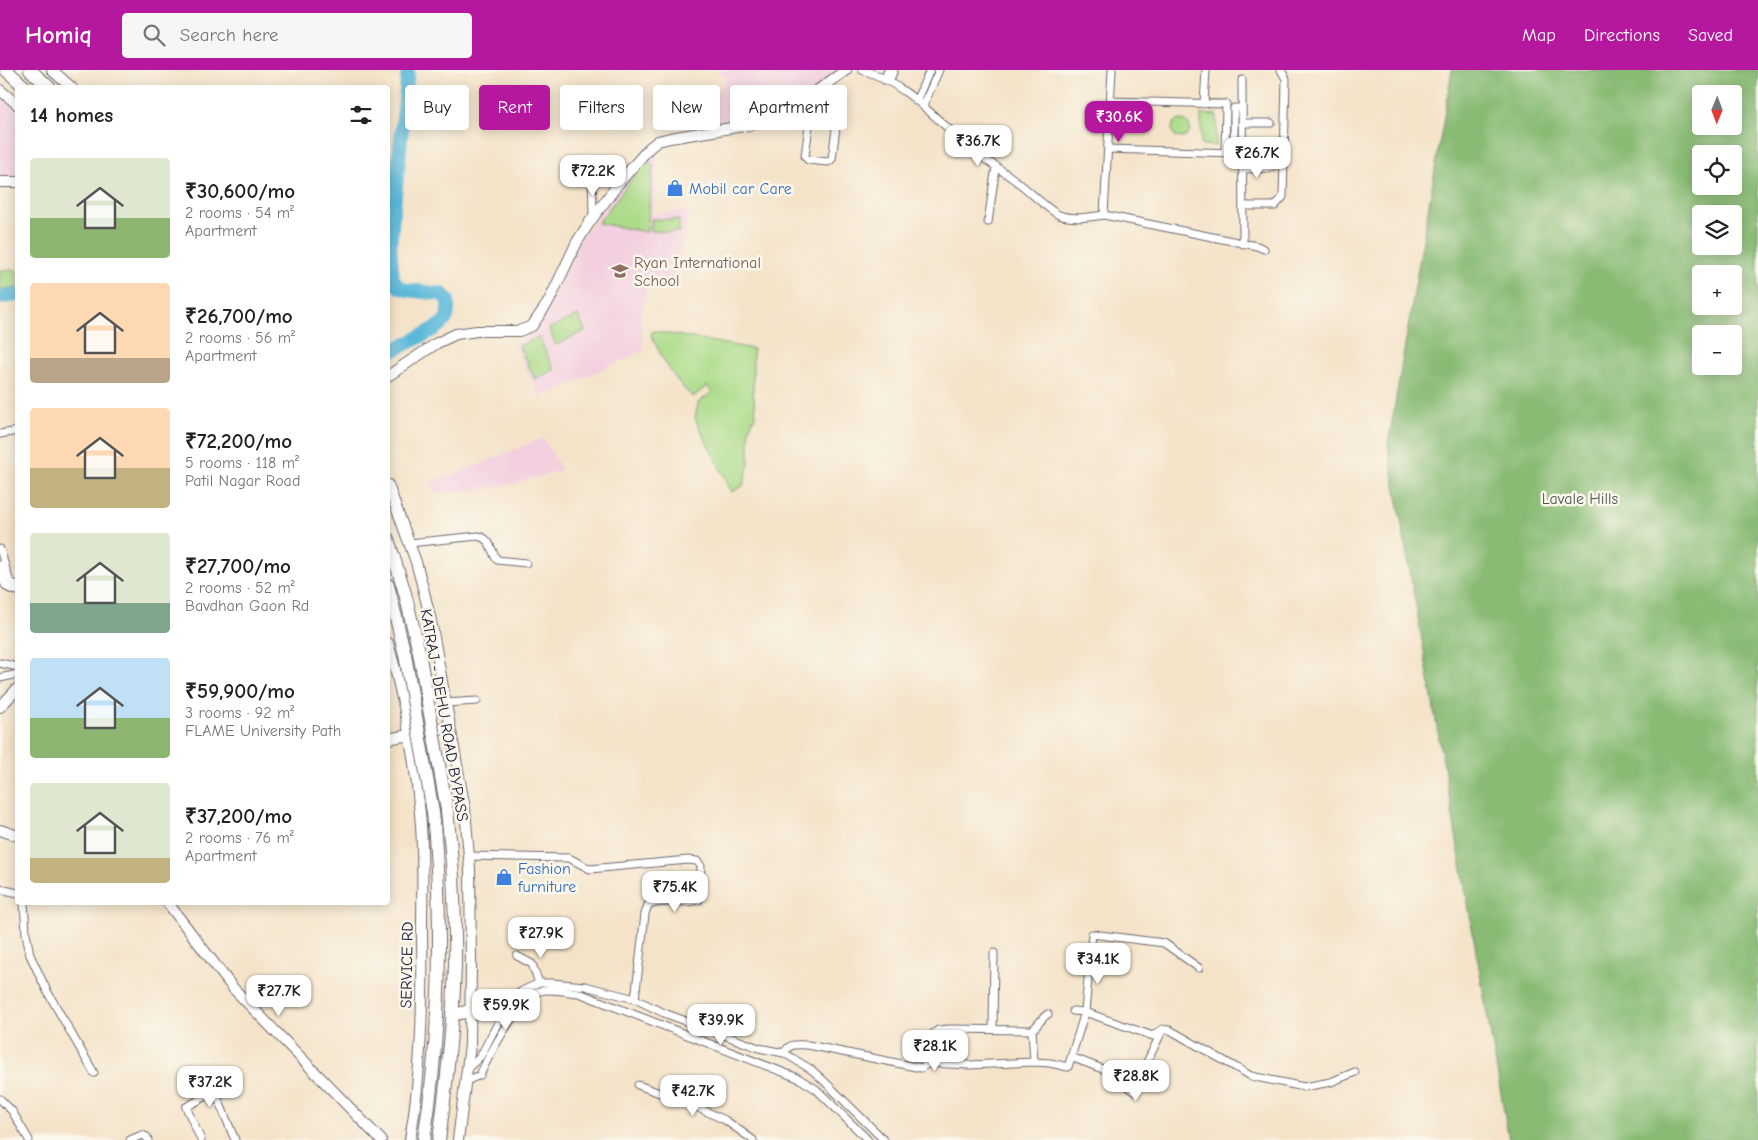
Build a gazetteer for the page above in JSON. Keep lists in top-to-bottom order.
{
  "streets": {
    "highway": ["KATRAJ - DEHU ROAD BYPASS"],
    "street": ["SERVICE RD"]
  },
  "parks": ["Lavale Hills"],
  "places": {
    "shop": ["Mobil car Care", "Fashion furniture"],
    "school or university": ["Ryan International School"]
  },
  "north": "bottom",
  "page": {
    "header": "Homiq",
    "search": "Search here",
    "nav": ["Map", "Directions", "Saved"],
    "map_buttons": ["+", "−"],
    "chip": [
      "Buy",
      "Rent",
      "Filters",
      "New",
      "Apartment"
    ],
    "heading": "14 homes",
    "price": [
      "₹30.6K",
      "₹36.7K",
      "₹26.7K",
      "₹72.2K",
      "₹75.4K",
      "₹27.9K",
      "₹34.1K",
      "₹27.7K",
      "₹59.9K",
      "₹39.9K",
      "₹28.1K",
      "₹28.8K",
      "₹37.2K",
      "₹42.7K"
    ],
    "list": [
      {
        "name": "₹30,600/mo",
        "note": "2 rooms · 54 m² · Apartment"
      },
      {
        "name": "₹26,700/mo",
        "note": "2 rooms · 56 m² · Apartment"
      },
      {
        "name": "₹72,200/mo",
        "note": "5 rooms · 118 m² · Patil Nagar Road"
      },
      {
        "name": "₹27,700/mo",
        "note": "2 rooms · 52 m² · Bavdhan Gaon Rd"
      },
      {
        "name": "₹59,900/mo",
        "note": "3 rooms · 92 m² · FLAME University Path"
      },
      {
        "name": "₹37,200/mo",
        "note": "2 rooms · 76 m² · Apartment"
      }
    ]
  }
}
